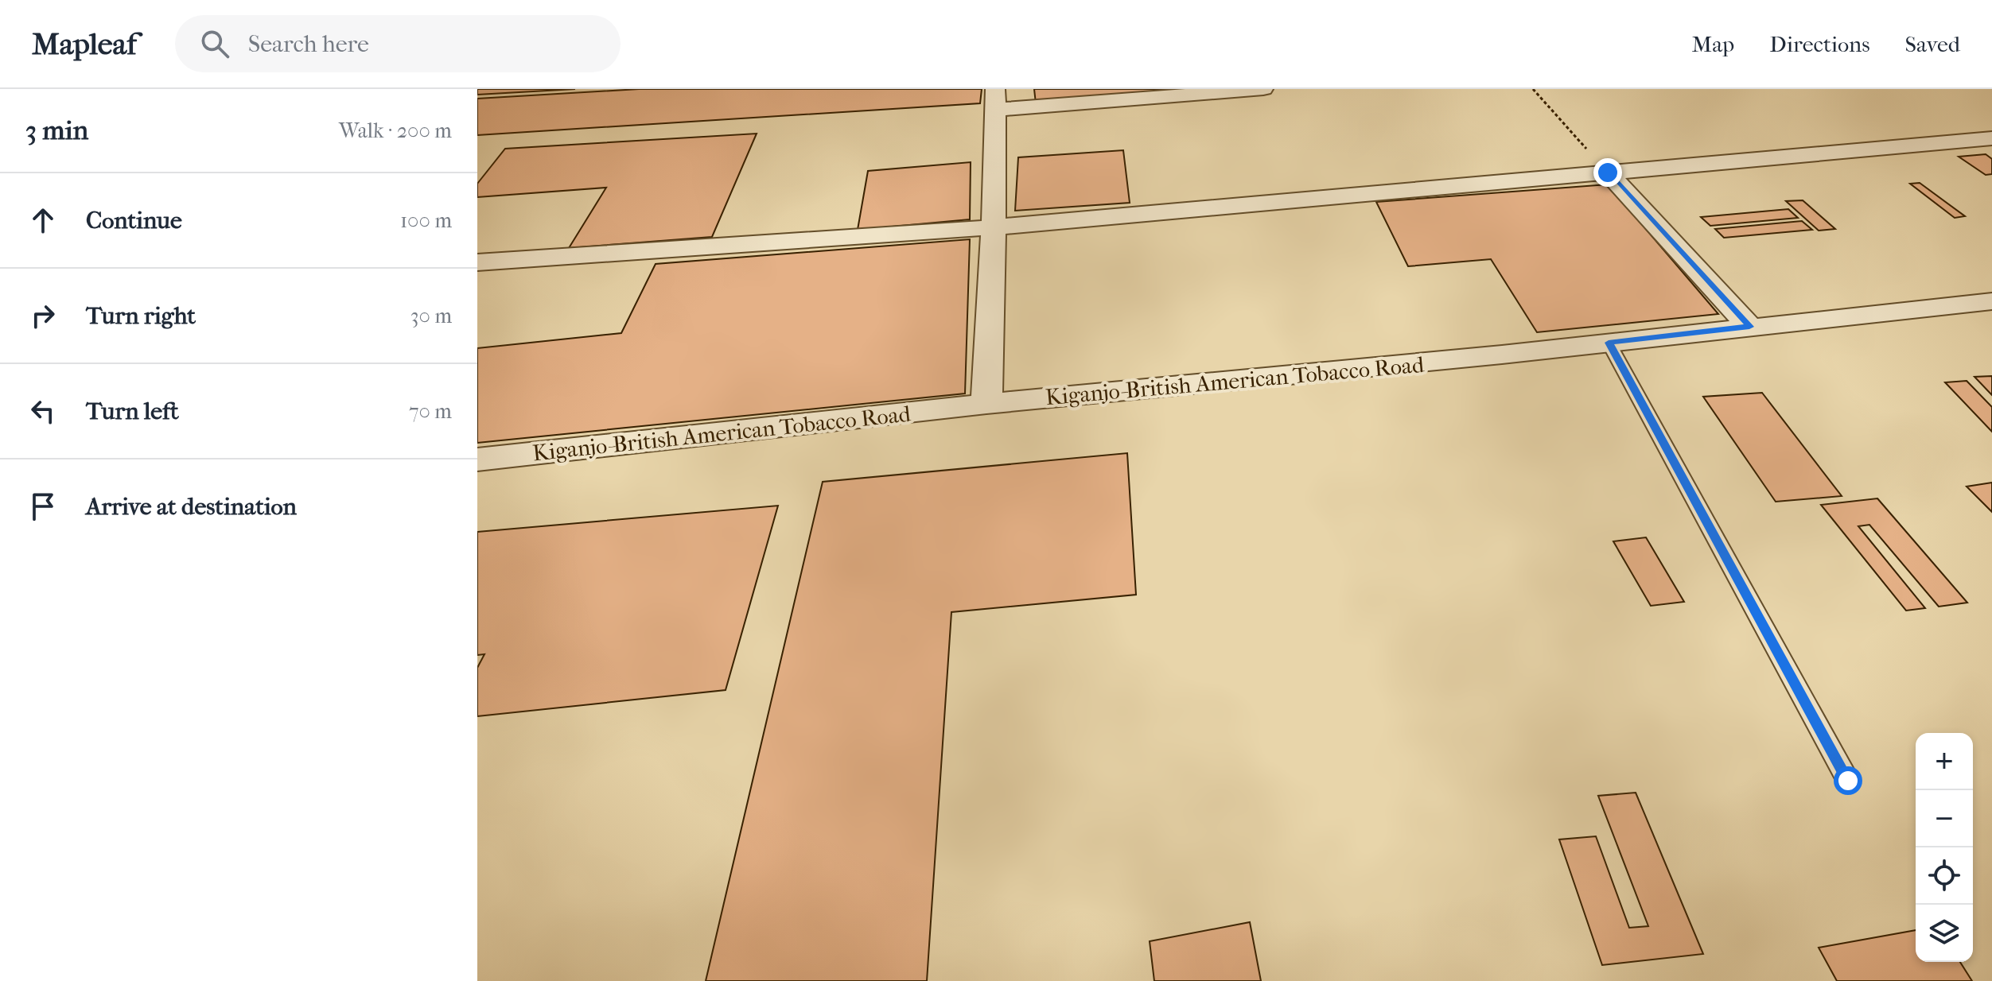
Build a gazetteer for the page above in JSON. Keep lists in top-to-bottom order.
{
  "streets": {
    "street": ["Kiganjo-British American Tobacco Road"]
  },
  "page": {
    "header": "Mapleaf",
    "search": "Search here",
    "nav": ["Map", "Directions", "Saved"],
    "heading": ["3 min", "Walk · 200 m"],
    "list": [
      ["Continue", "100 m"],
      ["Turn right", "30 m"],
      ["Turn left", "70 m"],
      "Arrive at destination"
    ],
    "map_buttons": ["+", "−"]
  }
}
